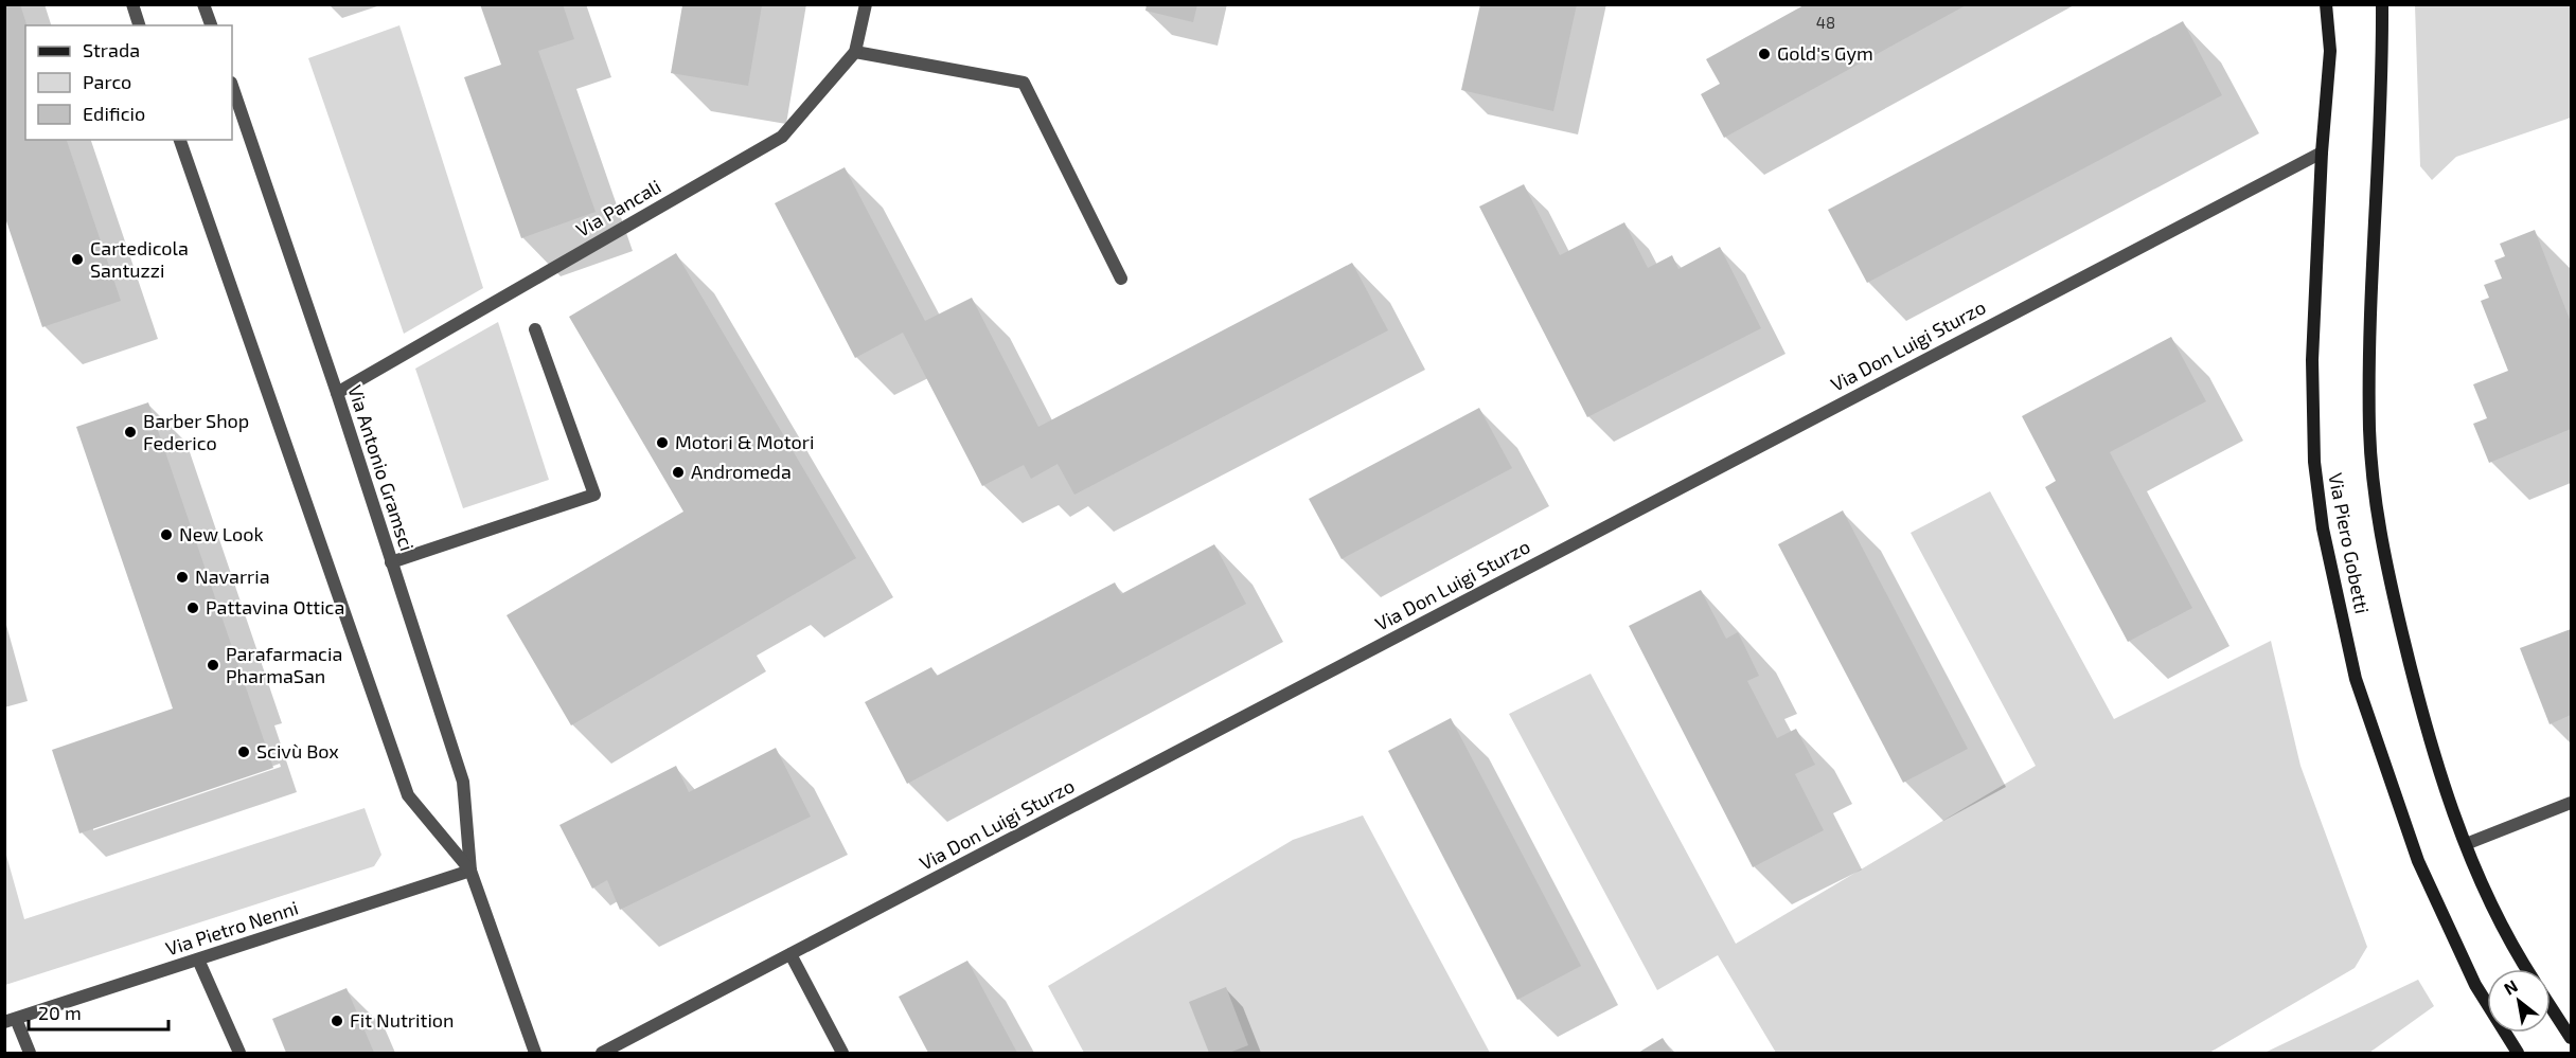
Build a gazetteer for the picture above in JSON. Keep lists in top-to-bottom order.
{
  "streets": {
    "main road": ["Via Piero Gobetti"],
    "street": [
      "Via Pancali",
      "Via Don Luigi Sturzo",
      "Via Antonio Gramsci",
      "Via Pietro Nenni"
    ]
  },
  "crossings": [
    ["Via Pancali", "Via Antonio Gramsci"],
    ["Via Don Luigi Sturzo", "Via Piero Gobetti"],
    ["Via Antonio Gramsci", "Via Pietro Nenni"]
  ],
  "places": [
    "Gold's Gym",
    "Cartedicola Santuzzi",
    "Barber Shop Federico",
    "Motori & Motori",
    "Andromeda",
    "New Look",
    "Navarria",
    "Pattavina Ottica",
    "Parafarmacia PharmaSan",
    "Scivù Box",
    "Fit Nutrition"
  ],
  "house_numbers": ["48"],
  "legend": ["Strada", "Parco", "Edificio"],
  "scale_bar": "20 m",
  "north": "top left"
}
